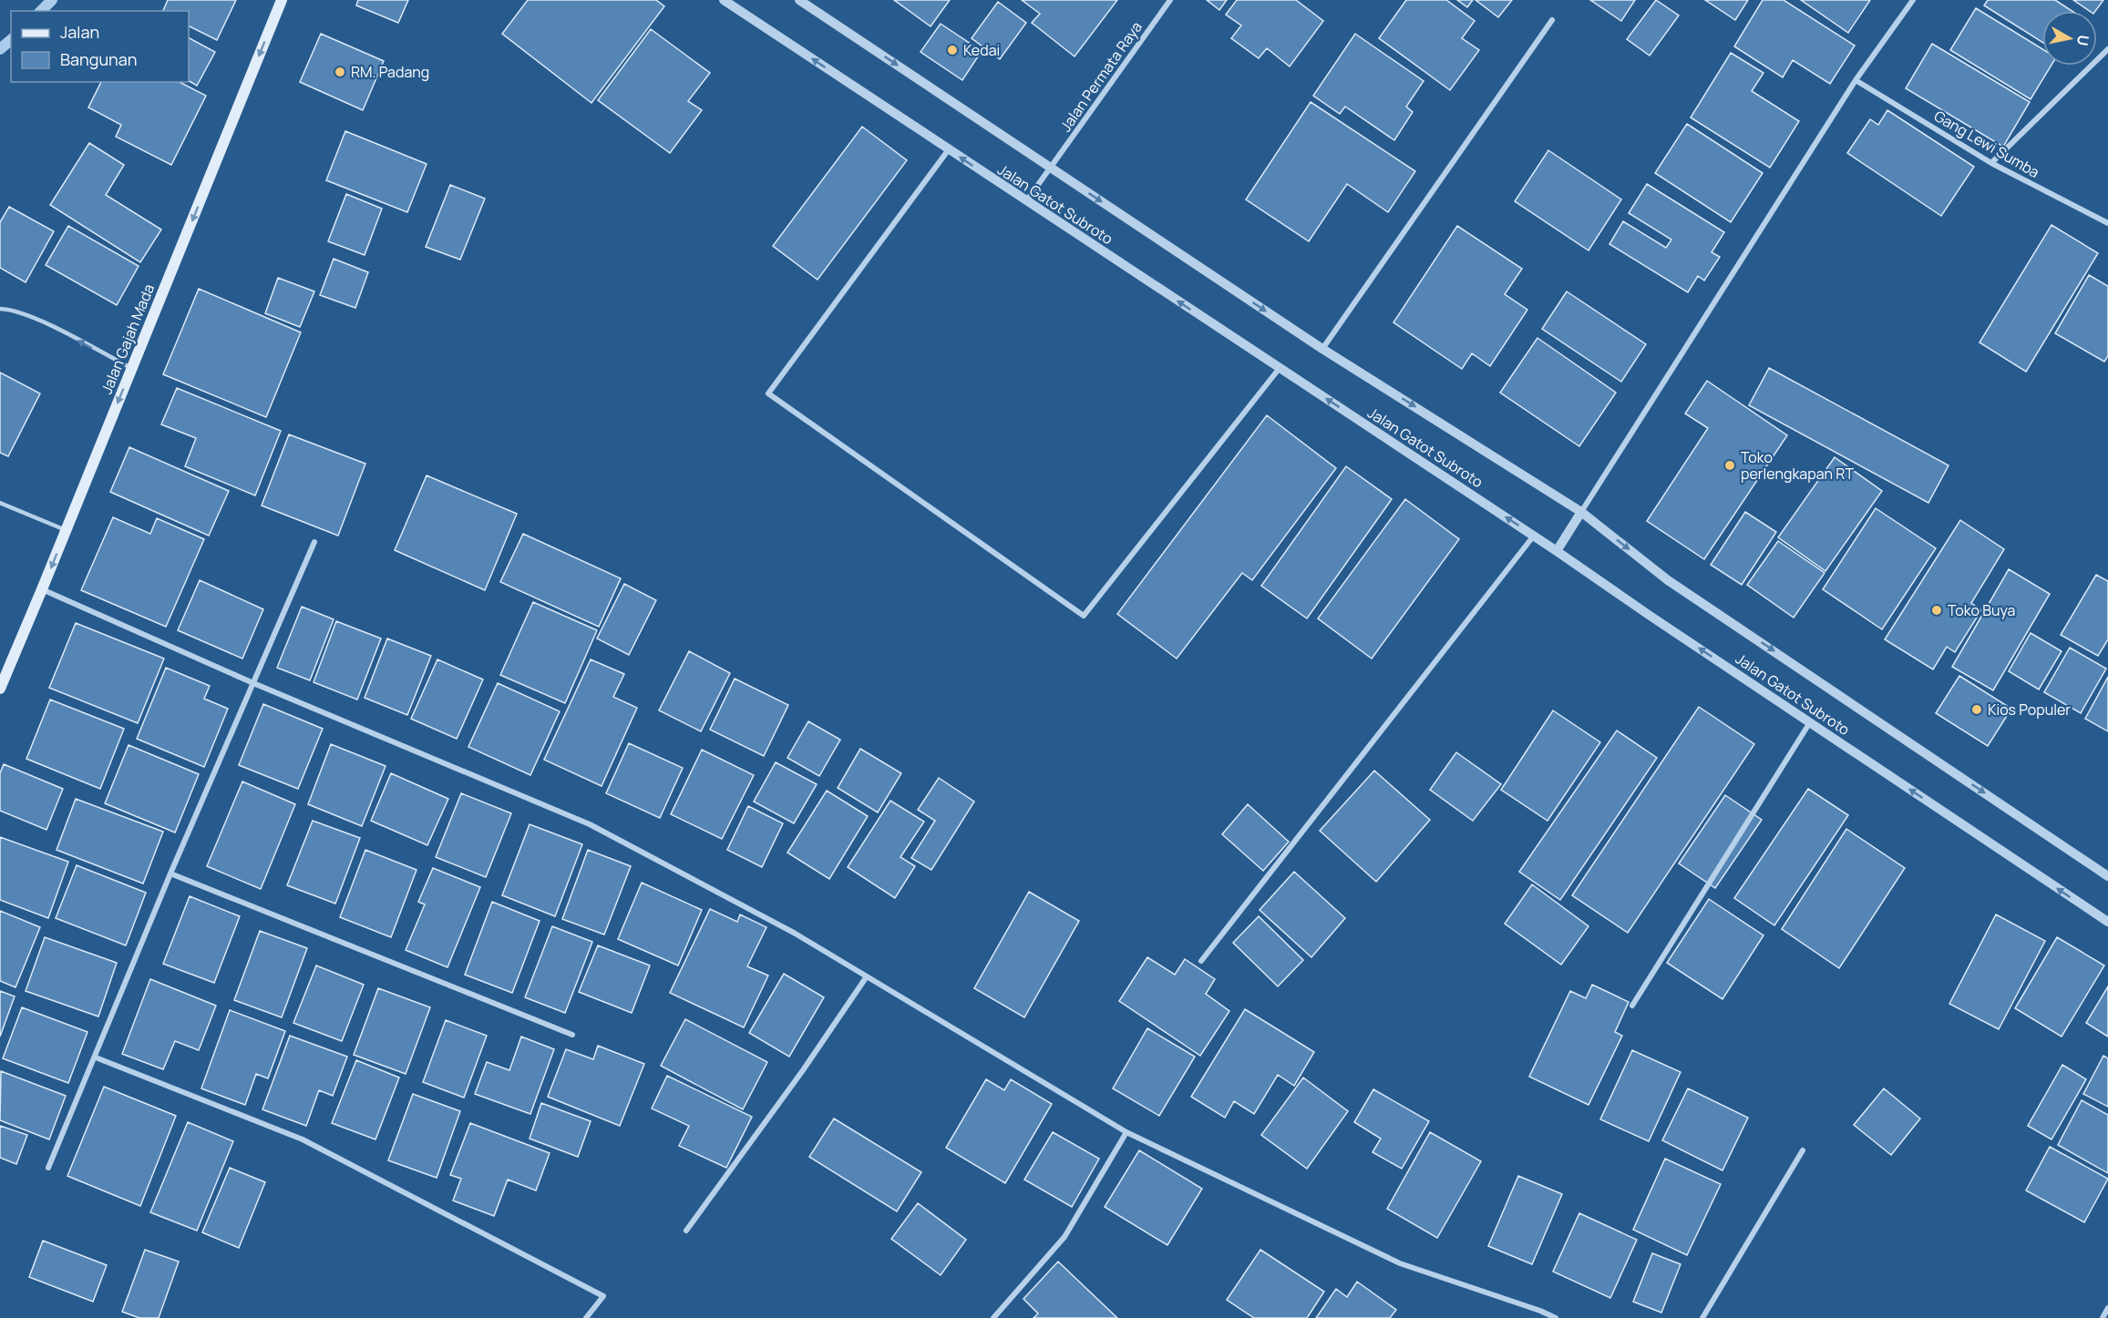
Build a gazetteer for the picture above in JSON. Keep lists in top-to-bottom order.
{
  "streets": {
    "main road": ["Jalan Gajah Mada"],
    "street": ["Jalan Permata Raya", "Gang Lewi Sumba", "Jalan Gatot Subroto"]
  },
  "crossings": [
    ["Jalan Permata Raya", "Jalan Gatot Subroto"]
  ],
  "one_way": ["Jalan Gajah Mada"],
  "places": [
    "Kedai",
    "RM. Padang",
    "Toko perlengkapan RT",
    "Toko Buya",
    "Kios Populer"
  ],
  "legend": ["Jalan", "Bangunan"],
  "north": "right"
}
